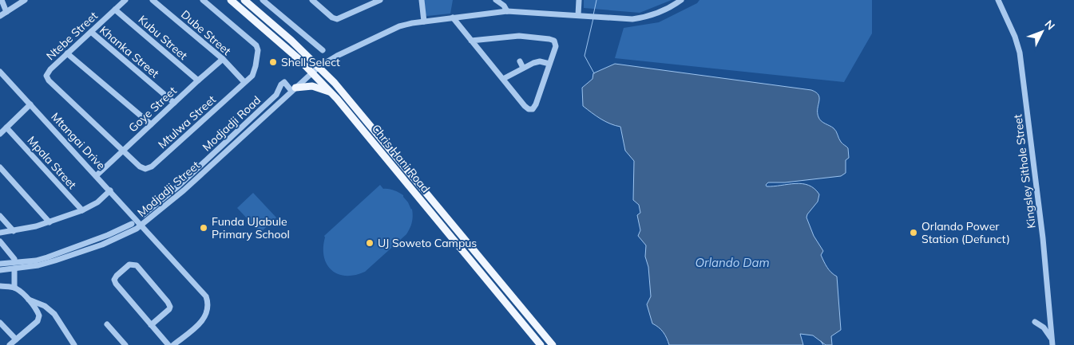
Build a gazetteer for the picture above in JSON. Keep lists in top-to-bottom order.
{
  "streets": {
    "main road": ["Chris Hani Road"],
    "street": [
      "Dube Street",
      "Ntebe Street",
      "Kubu Street",
      "Khanka Street",
      "Goye Street",
      "Mtulwa Street",
      "Modjadji Road",
      "Mtangai Drive",
      "Mpala Street",
      "Kingsley Sithole Street",
      "Modjadji Street"
    ]
  },
  "crossings": [
    ["Dube Street", "Goye Street"],
    ["Dube Street", "Mtulwa Street"],
    ["Ntebe Street", "Kubu Street"],
    ["Ntebe Street", "Khanka Street"],
    ["Ntebe Street", "Goye Street"],
    ["Ntebe Street", "Mtulwa Street"],
    ["Kubu Street", "Goye Street"],
    ["Khanka Street", "Goye Street"],
    ["Goye Street", "Mtulwa Street"],
    ["Goye Street", "Mtangai Drive"],
    ["Modjadji Road", "Modjadji Street"],
    ["Mtangai Drive", "Modjadji Street"],
    ["Chris Hani Road", "Modjadji Street"]
  ],
  "water": ["Orlando Dam"],
  "places": [
    "Shell Select",
    "Funda UJabule Primary School",
    "Orlando Power Station (Defunct)",
    "UJ Soweto Campus"
  ],
  "north": "top right"
}
